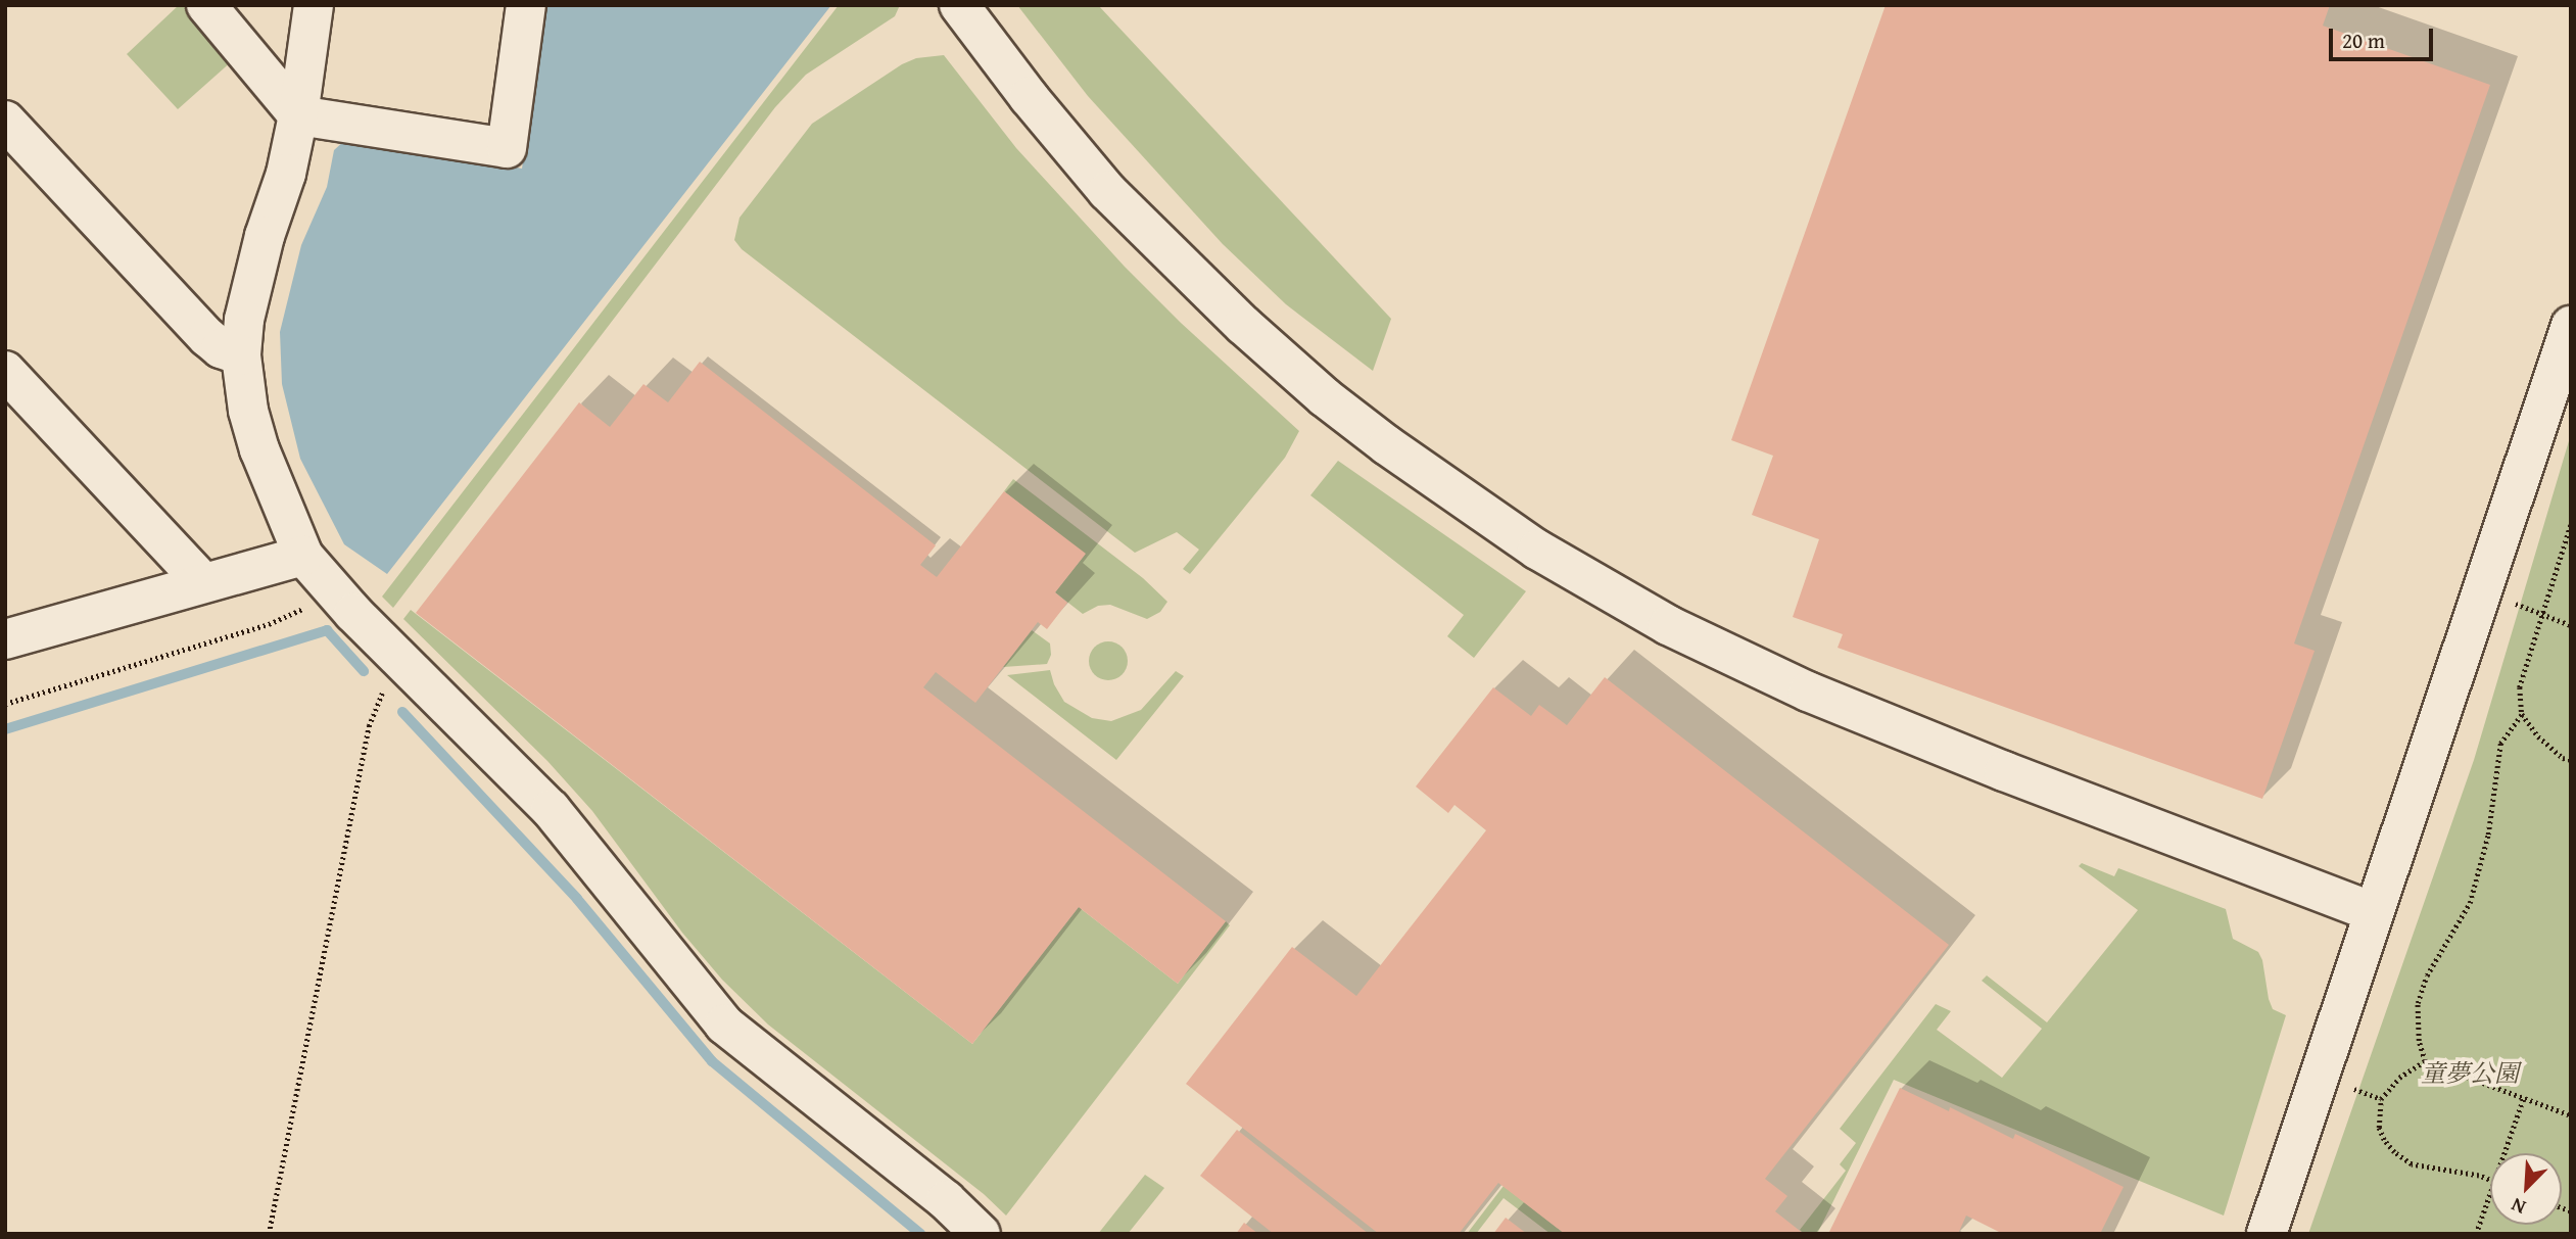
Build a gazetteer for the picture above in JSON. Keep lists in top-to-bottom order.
{
  "parks": ["童夢公園"],
  "scale_bar": "20 m",
  "north": "bottom left"
}
